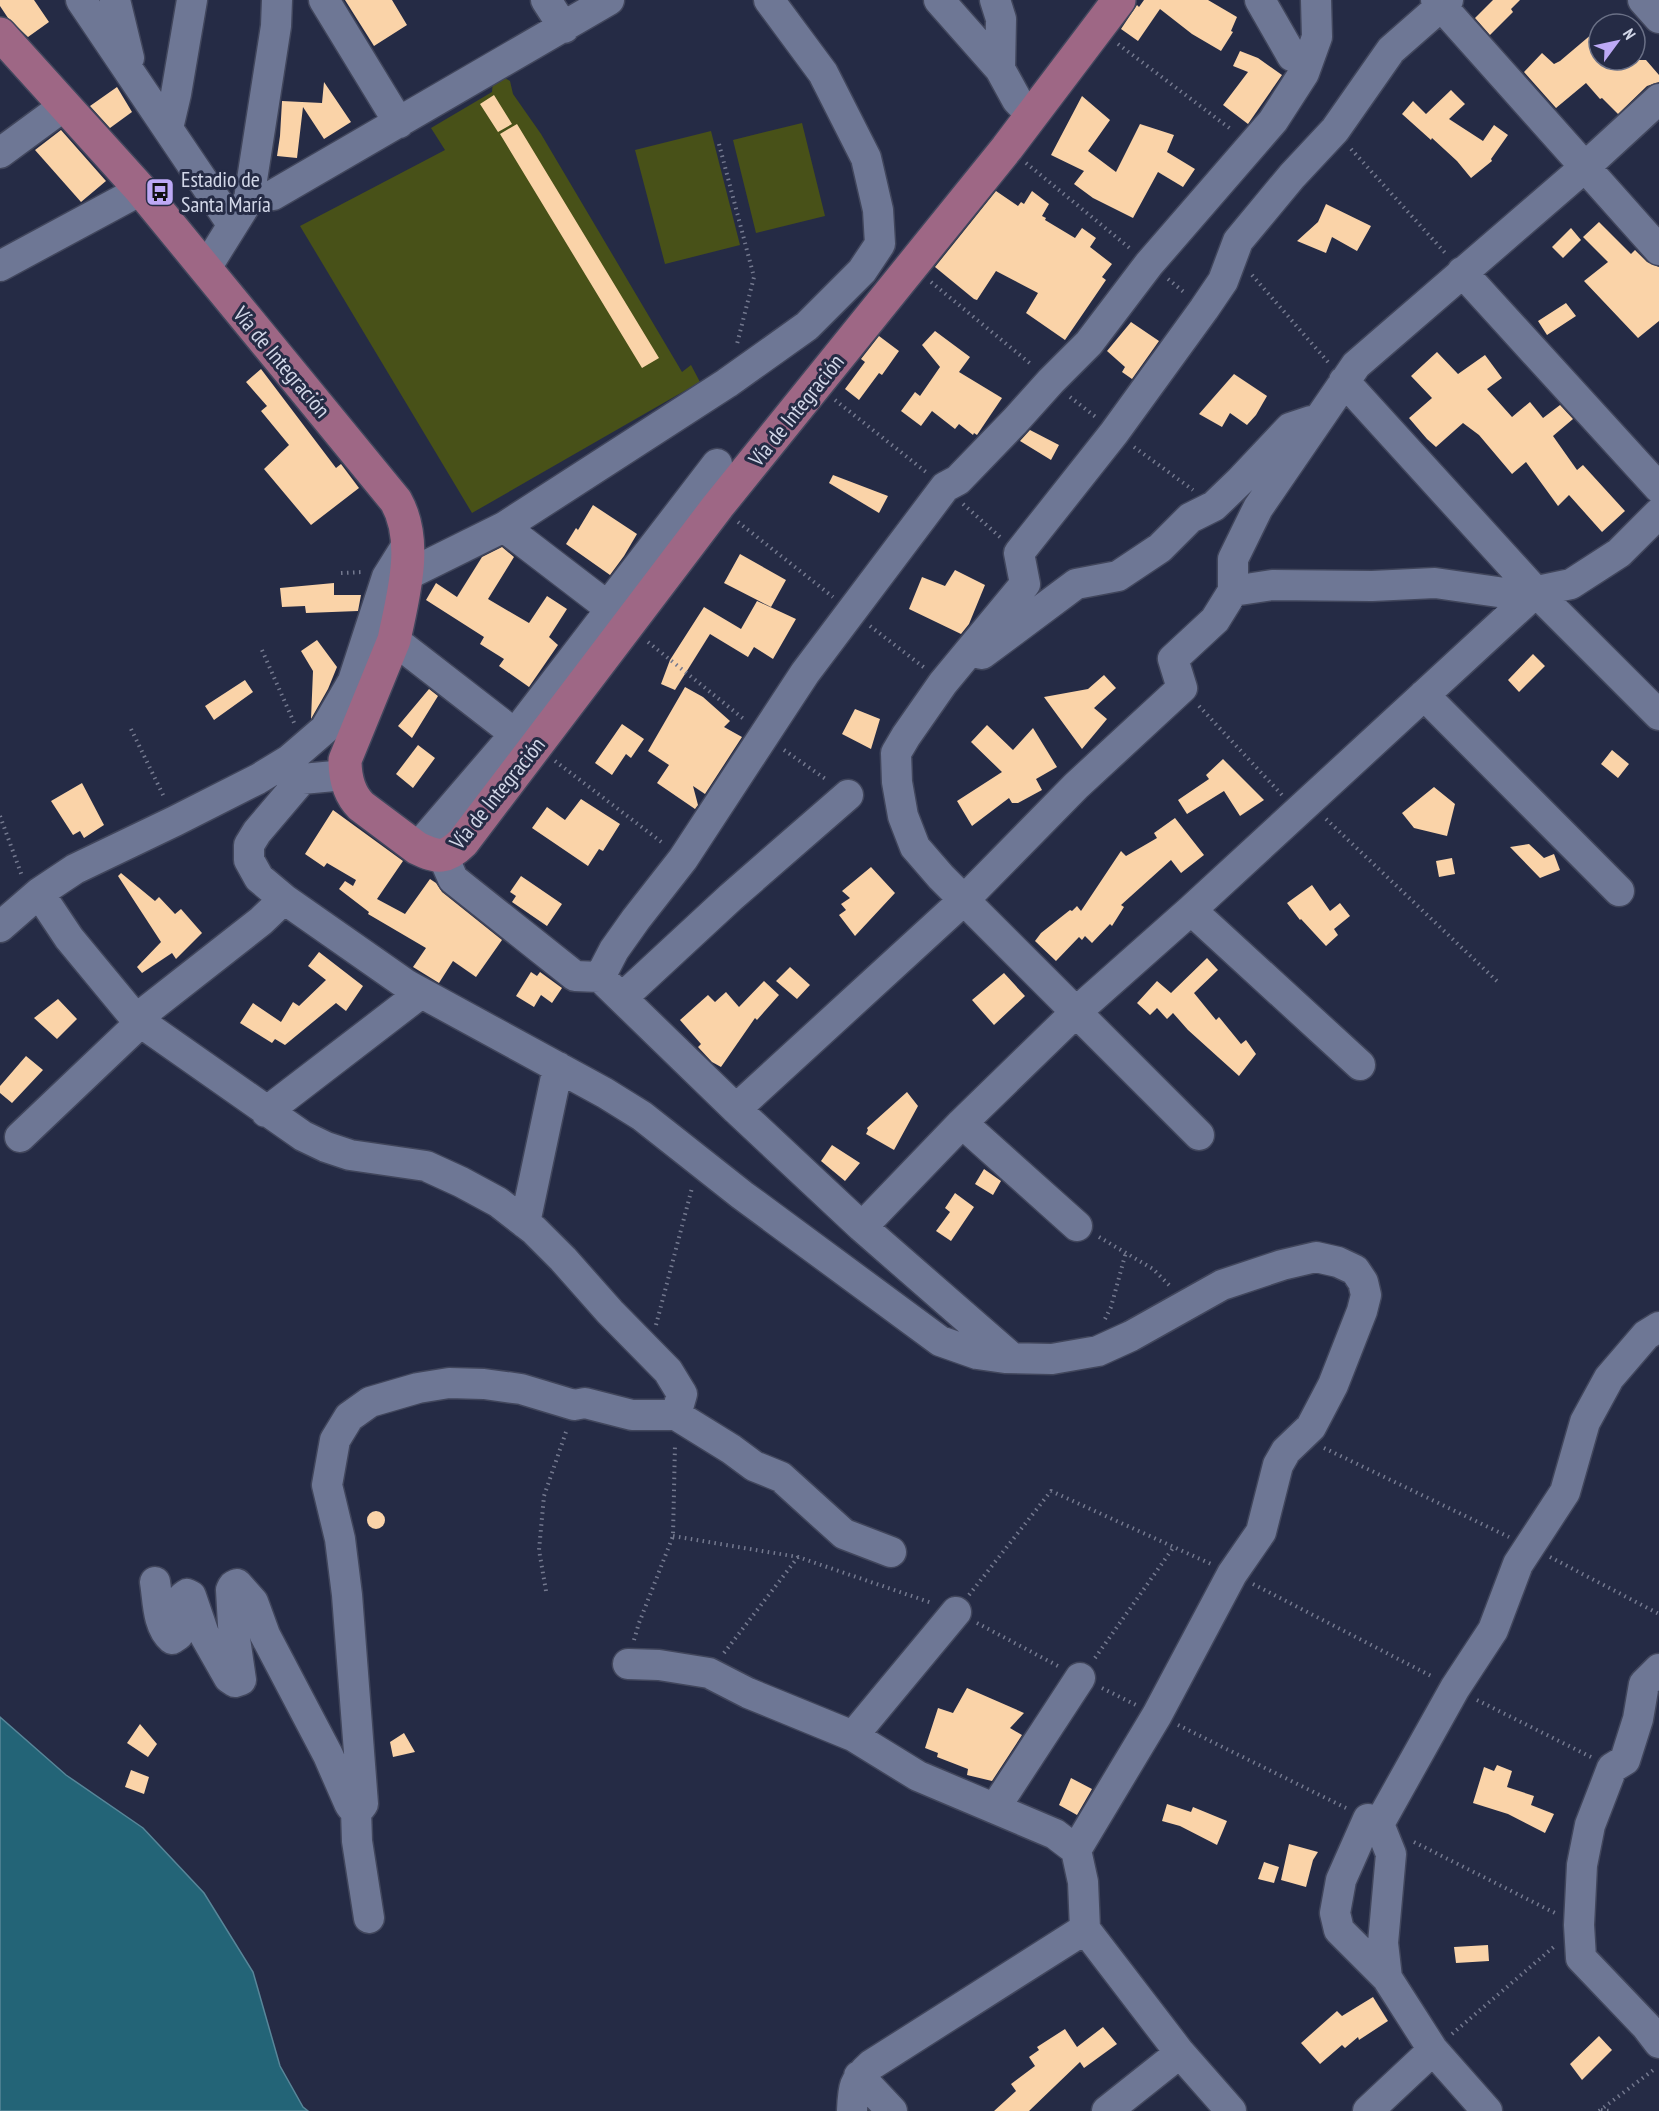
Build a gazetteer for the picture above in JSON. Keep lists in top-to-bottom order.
{
  "streets": {
    "main road": ["Vía de Integración"]
  },
  "places": {
    "bus stop": ["Estadio de Santa María"]
  },
  "north": "top right"
}
